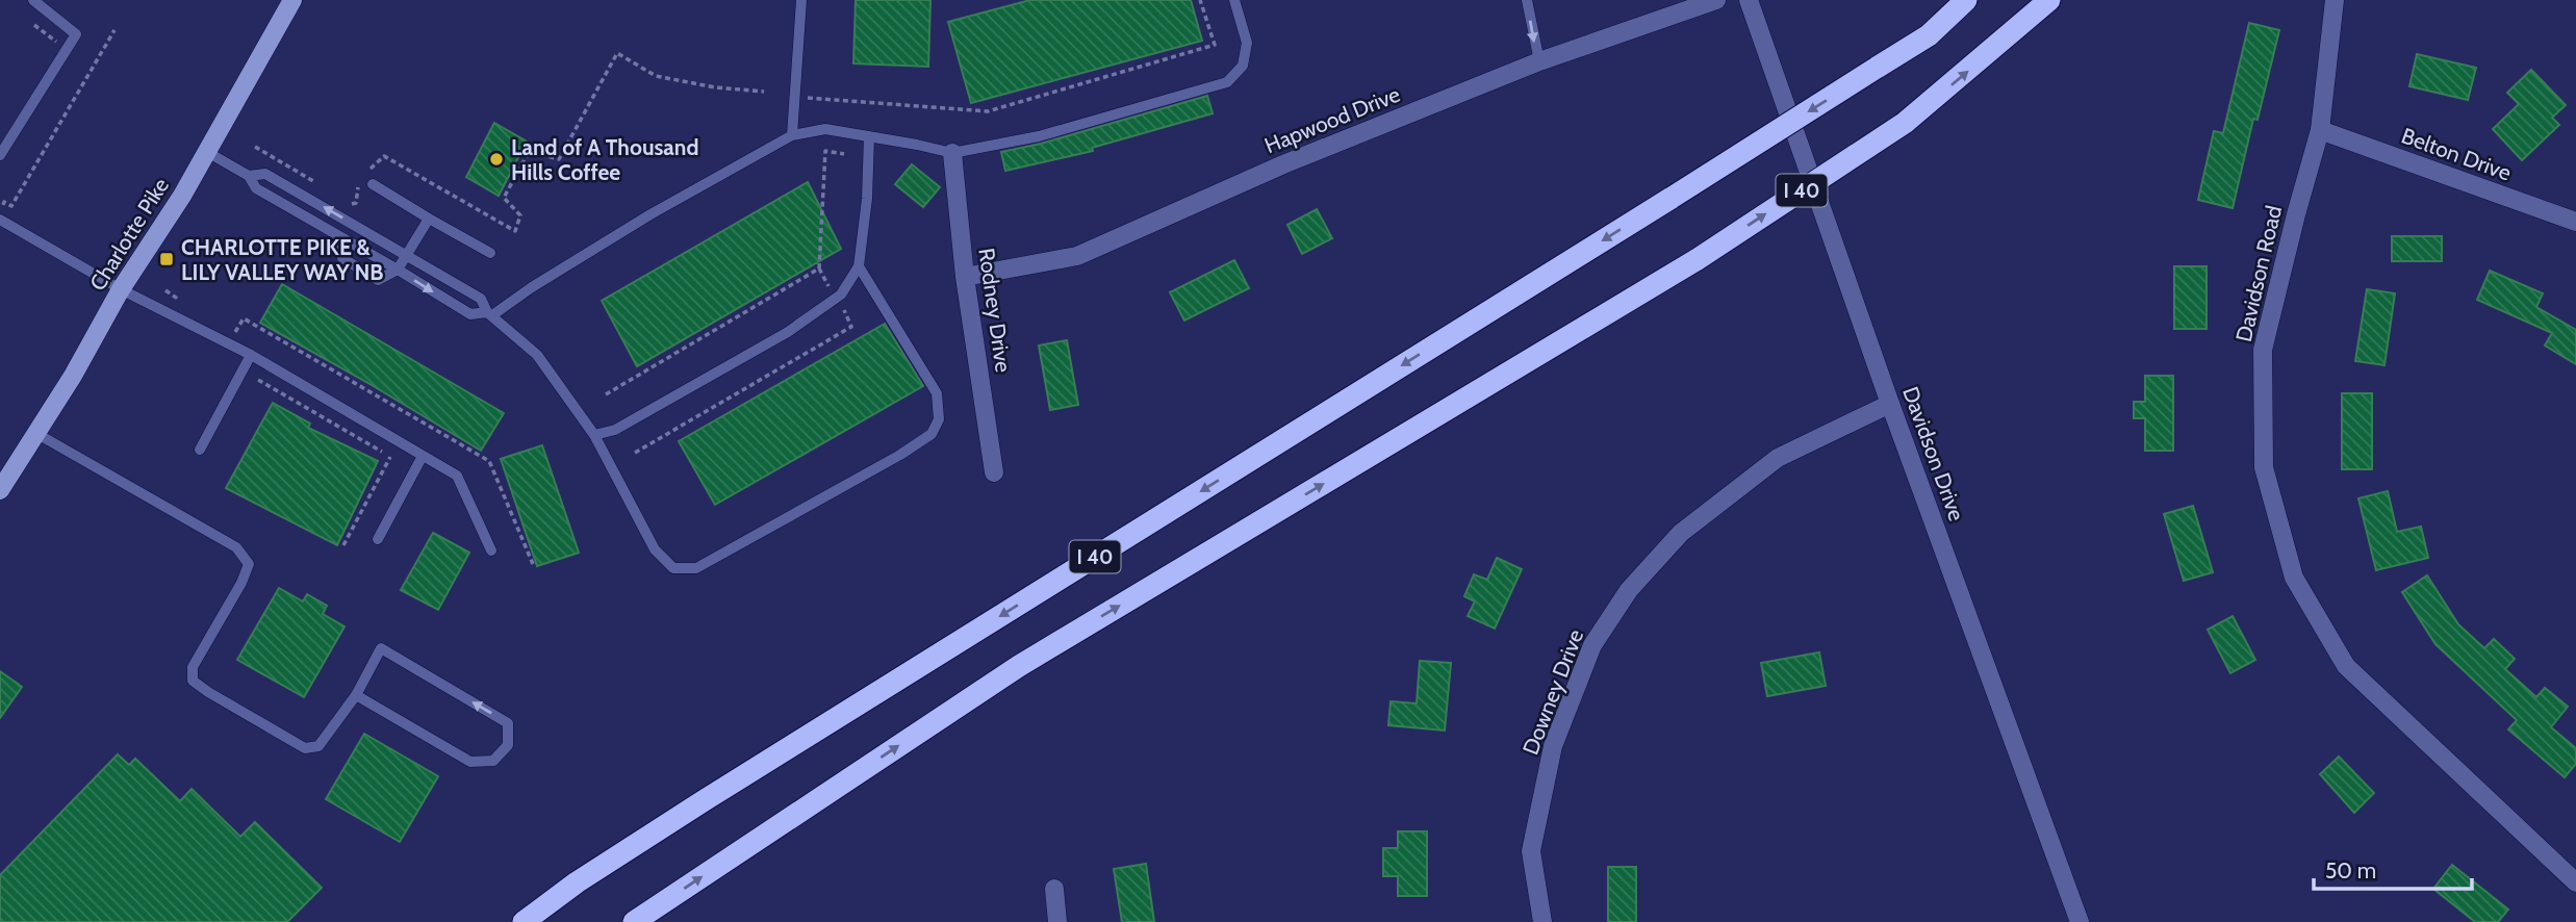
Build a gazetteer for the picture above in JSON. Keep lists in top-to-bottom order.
{
  "streets": {
    "highway": ["I 40"],
    "main road": ["Charlotte Pike"],
    "street": [
      "Hapwood Drive",
      "Belton Drive",
      "Davidson Road",
      "Rodney Drive",
      "Davidson Drive",
      "Downey Drive"
    ]
  },
  "crossings": [
    ["Hapwood Drive", "Rodney Drive"],
    ["Belton Drive", "Davidson Road"],
    ["Davidson Drive", "Downey Drive"]
  ],
  "places": {
    "other": ["Land of A Thousand Hills Coffee"],
    "transit": ["CHARLOTTE PIKE & LILY VALLEY WAY NB"]
  },
  "scale_bar": "50 m"
}
